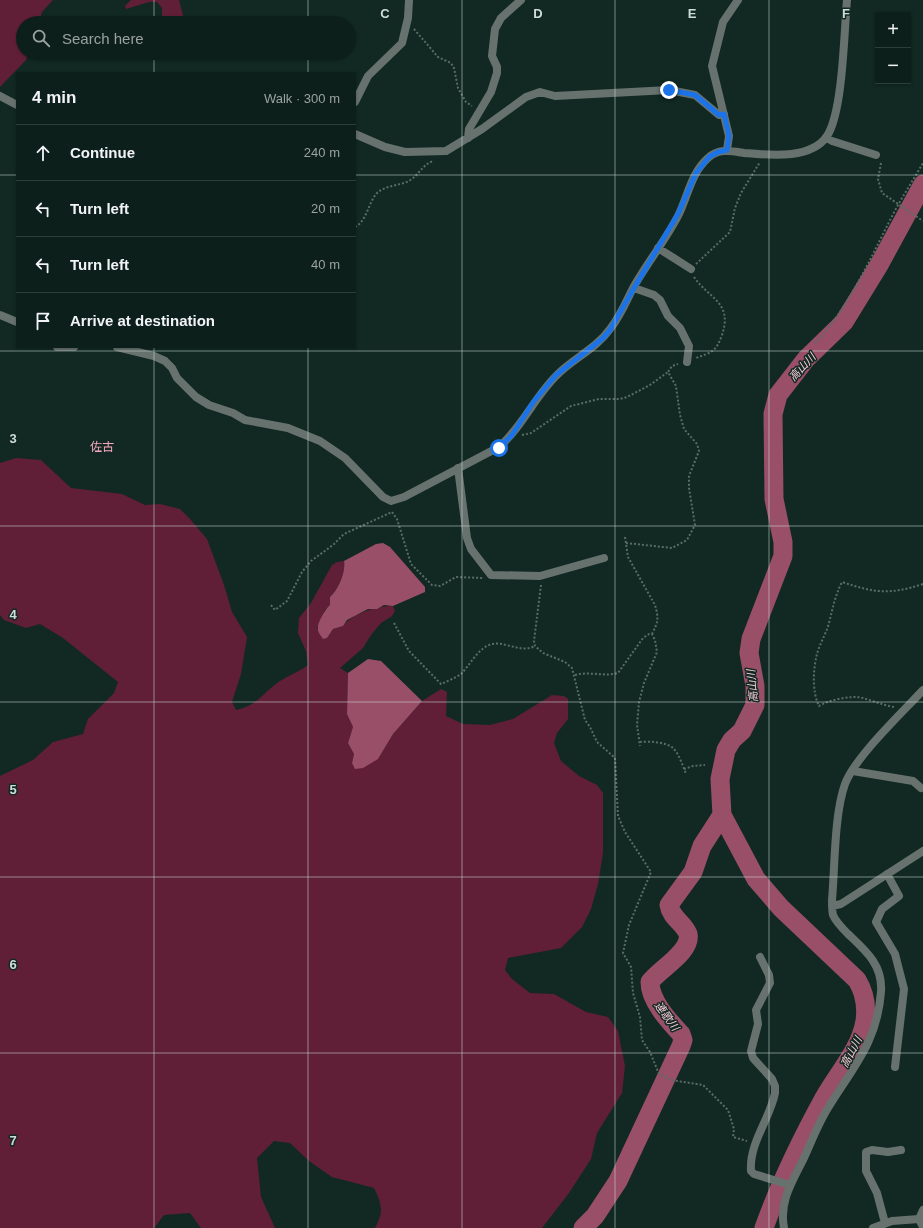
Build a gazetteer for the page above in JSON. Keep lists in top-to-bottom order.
{
  "districts": ["佐古"],
  "water": ["高山川", "連歌川"],
  "page": {
    "map_buttons": ["+", "−"],
    "search": "Search here",
    "heading": ["4 min", "Walk · 300 m"],
    "list": [
      ["Continue", "240 m"],
      ["Turn left", "20 m"],
      ["Turn left", "40 m"],
      "Arrive at destination"
    ]
  },
  "grid": {
    "columns": [
      "C",
      "D",
      "E",
      "F"
    ],
    "rows": [
      "3",
      "4",
      "5",
      "6",
      "7"
    ]
  }
}
